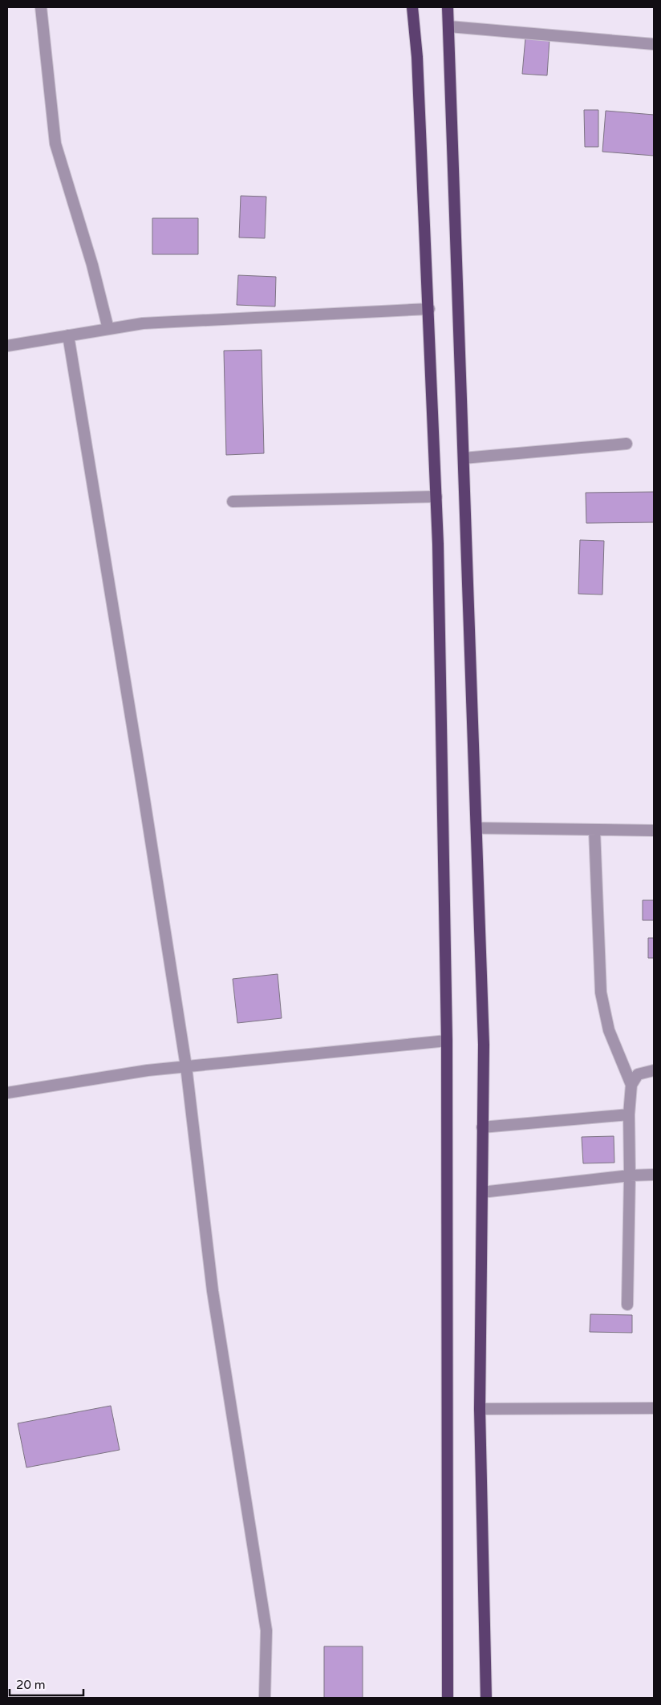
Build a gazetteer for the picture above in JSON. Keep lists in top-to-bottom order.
{
  "scale_bar": "20 m"
}
